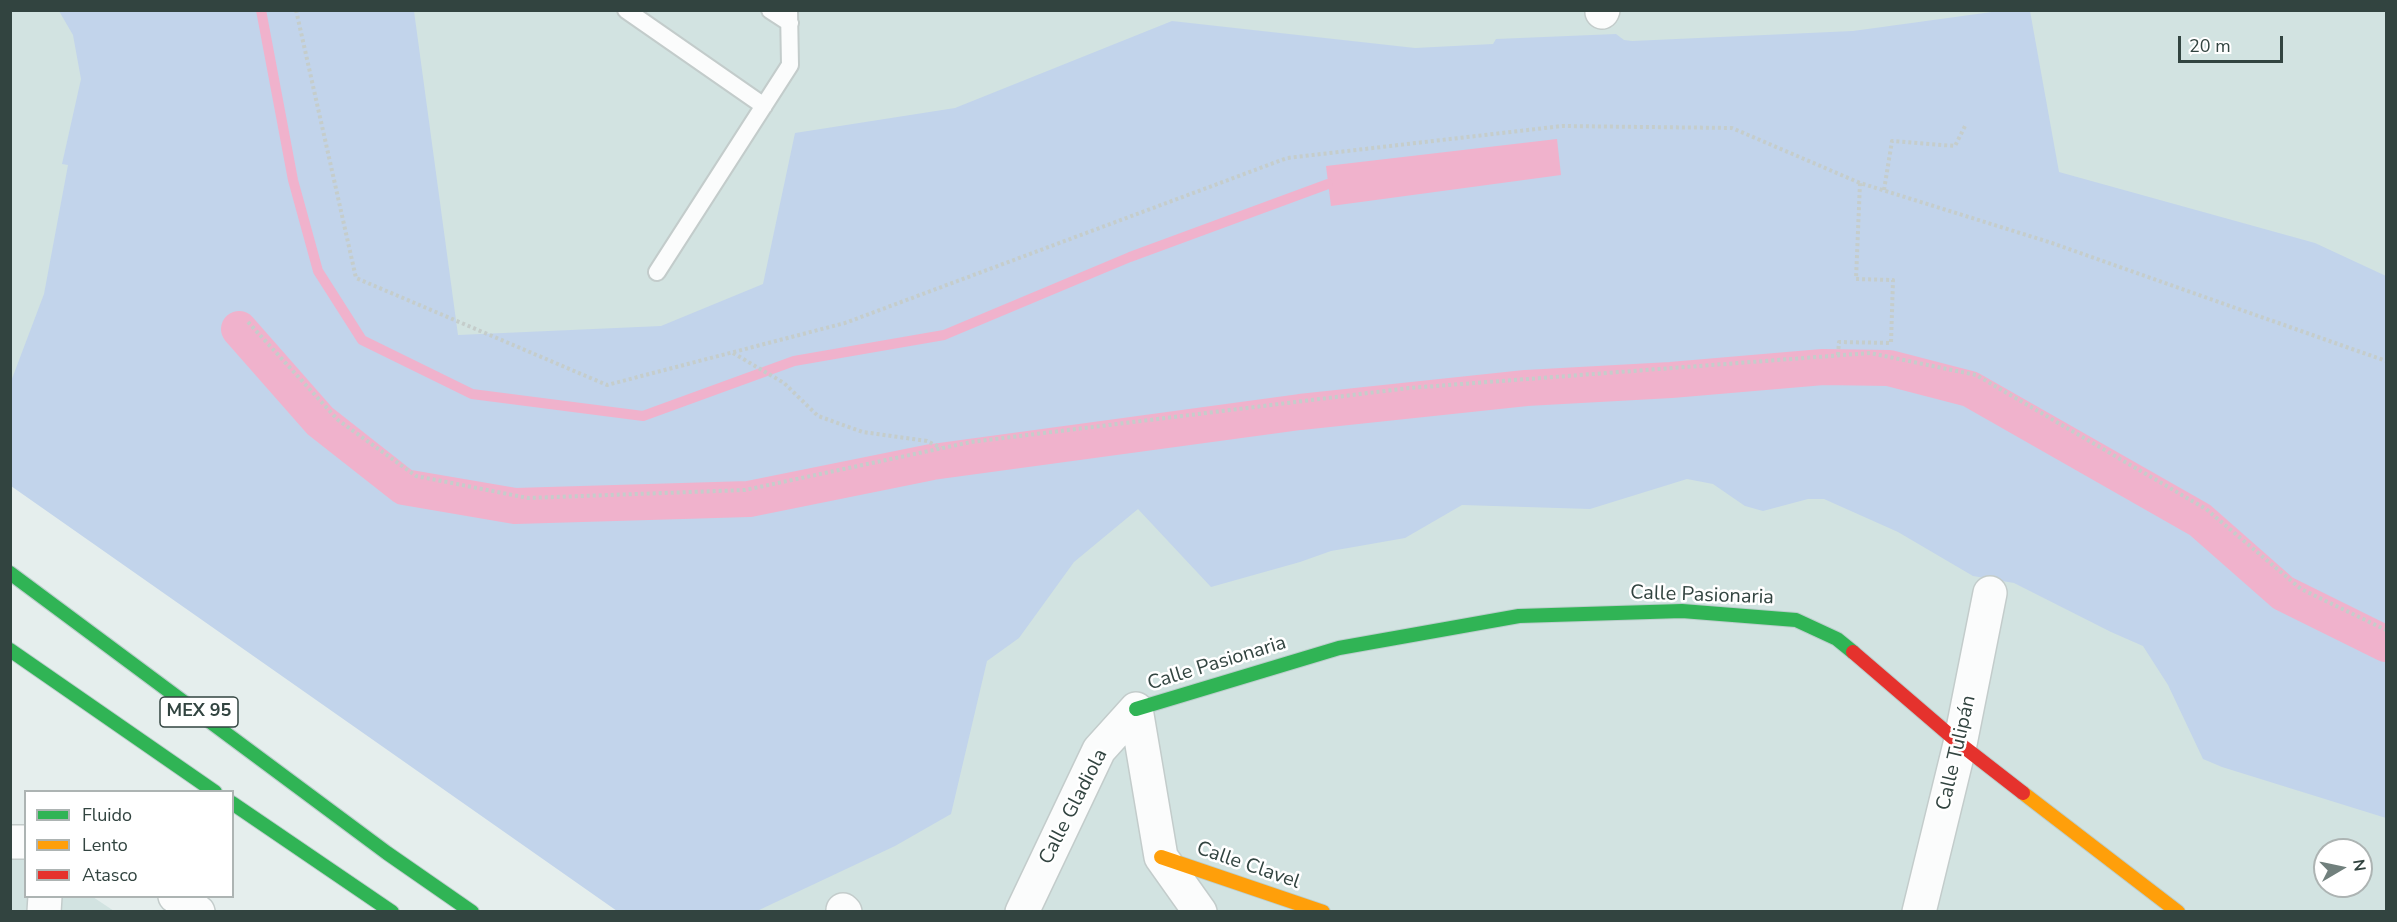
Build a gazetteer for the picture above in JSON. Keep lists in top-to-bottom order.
{
  "streets": {
    "main road": ["Calle Pasionaria", "MEX 95", "Calle Clavel"],
    "street": ["Calle Tulipán", "Calle Gladiola"]
  },
  "crossings": [
    ["Calle Pasionaria", "Calle Tulipán"],
    ["Calle Pasionaria", "Calle Gladiola"]
  ],
  "legend": ["Fluido", "Lento", "Atasco"],
  "scale_bar": "20 m",
  "north": "right"
}
